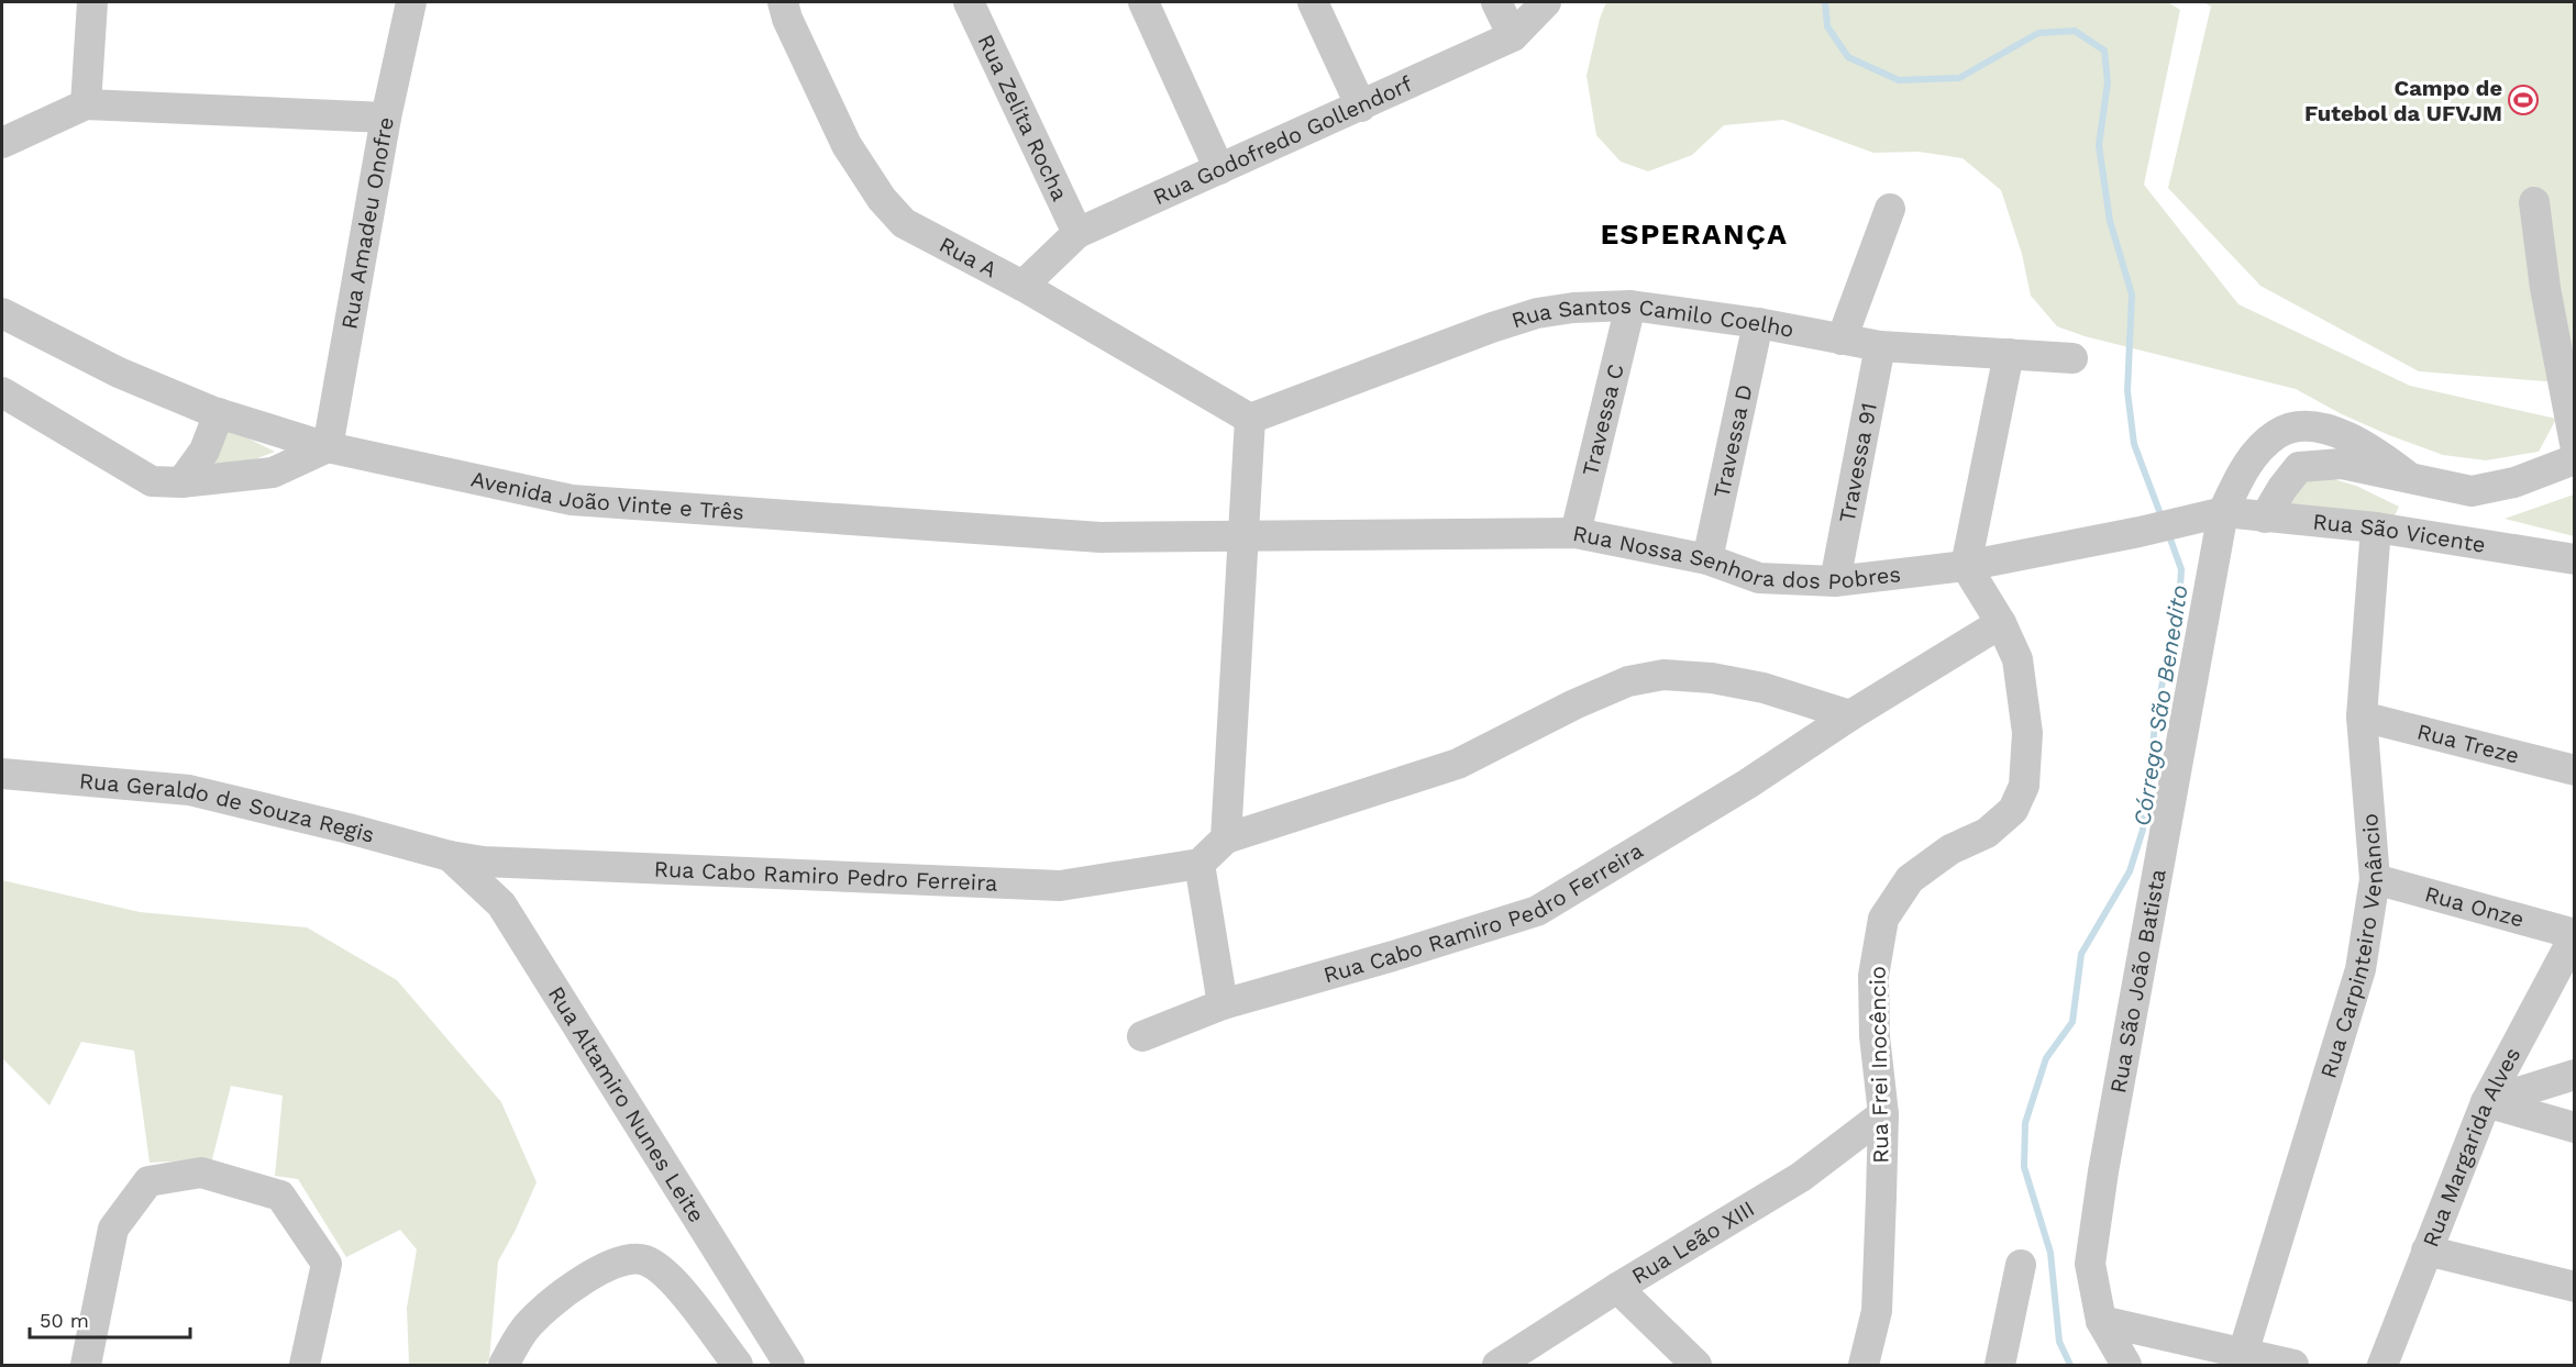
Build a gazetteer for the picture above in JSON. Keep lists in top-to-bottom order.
{
  "streets": {
    "street": [
      "Rua Zelita Rocha",
      "Rua Godofredo Gollendorf",
      "Rua Amadeu Onofre",
      "Rua A",
      "Rua Santos Camilo Coelho",
      "Travessa C",
      "Travessa D",
      "Travessa 91",
      "Avenida João Vinte e Três",
      "Rua São Vicente",
      "Rua Nossa Senhora dos Pobres",
      "Rua Treze",
      "Rua Geraldo de Souza Regis",
      "Rua Cabo Ramiro Pedro Ferreira",
      "Rua Onze",
      "Rua Carpinteiro Venâncio",
      "Rua São João Batista",
      "Rua Frei Inocêncio",
      "Rua Altamiro Nunes Leite",
      "Rua Margarida Alves",
      "Rua Leão XIII"
    ]
  },
  "crossings": [
    ["Rua Zelita Rocha", "Rua Godofredo Gollendorf"],
    ["Rua Godofredo Gollendorf", "Rua A"],
    ["Rua Amadeu Onofre", "Avenida João Vinte e Três"],
    ["Rua A", "Rua Santos Camilo Coelho"],
    ["Rua Santos Camilo Coelho", "Travessa C"],
    ["Rua Santos Camilo Coelho", "Travessa D"],
    ["Rua Santos Camilo Coelho", "Travessa 91"],
    ["Travessa C", "Rua Nossa Senhora dos Pobres"],
    ["Travessa D", "Rua Nossa Senhora dos Pobres"],
    ["Travessa 91", "Rua Nossa Senhora dos Pobres"],
    ["Avenida João Vinte e Três", "Rua Nossa Senhora dos Pobres"],
    ["Rua São Vicente", "Rua Nossa Senhora dos Pobres"],
    ["Rua São Vicente", "Rua Carpinteiro Venâncio"],
    ["Rua São Vicente", "Rua São João Batista"],
    ["Rua Nossa Senhora dos Pobres", "Rua São João Batista"],
    ["Rua Nossa Senhora dos Pobres", "Rua Frei Inocêncio"],
    ["Rua Treze", "Rua Carpinteiro Venâncio"],
    ["Rua Geraldo de Souza Regis", "Rua Cabo Ramiro Pedro Ferreira"],
    ["Rua Geraldo de Souza Regis", "Rua Altamiro Nunes Leite"],
    ["Rua Cabo Ramiro Pedro Ferreira", "Rua Frei Inocêncio"],
    ["Rua Cabo Ramiro Pedro Ferreira", "Rua Altamiro Nunes Leite"],
    ["Rua Onze", "Rua Carpinteiro Venâncio"],
    ["Rua Onze", "Rua Margarida Alves"],
    ["Rua Frei Inocêncio", "Rua Leão XIII"]
  ],
  "districts": ["ESPERANÇA"],
  "water": ["Córrego São Benedito"],
  "places": {
    "sports": ["Campo de Futebol da UFVJM"]
  },
  "scale_bar": "50 m"
}
